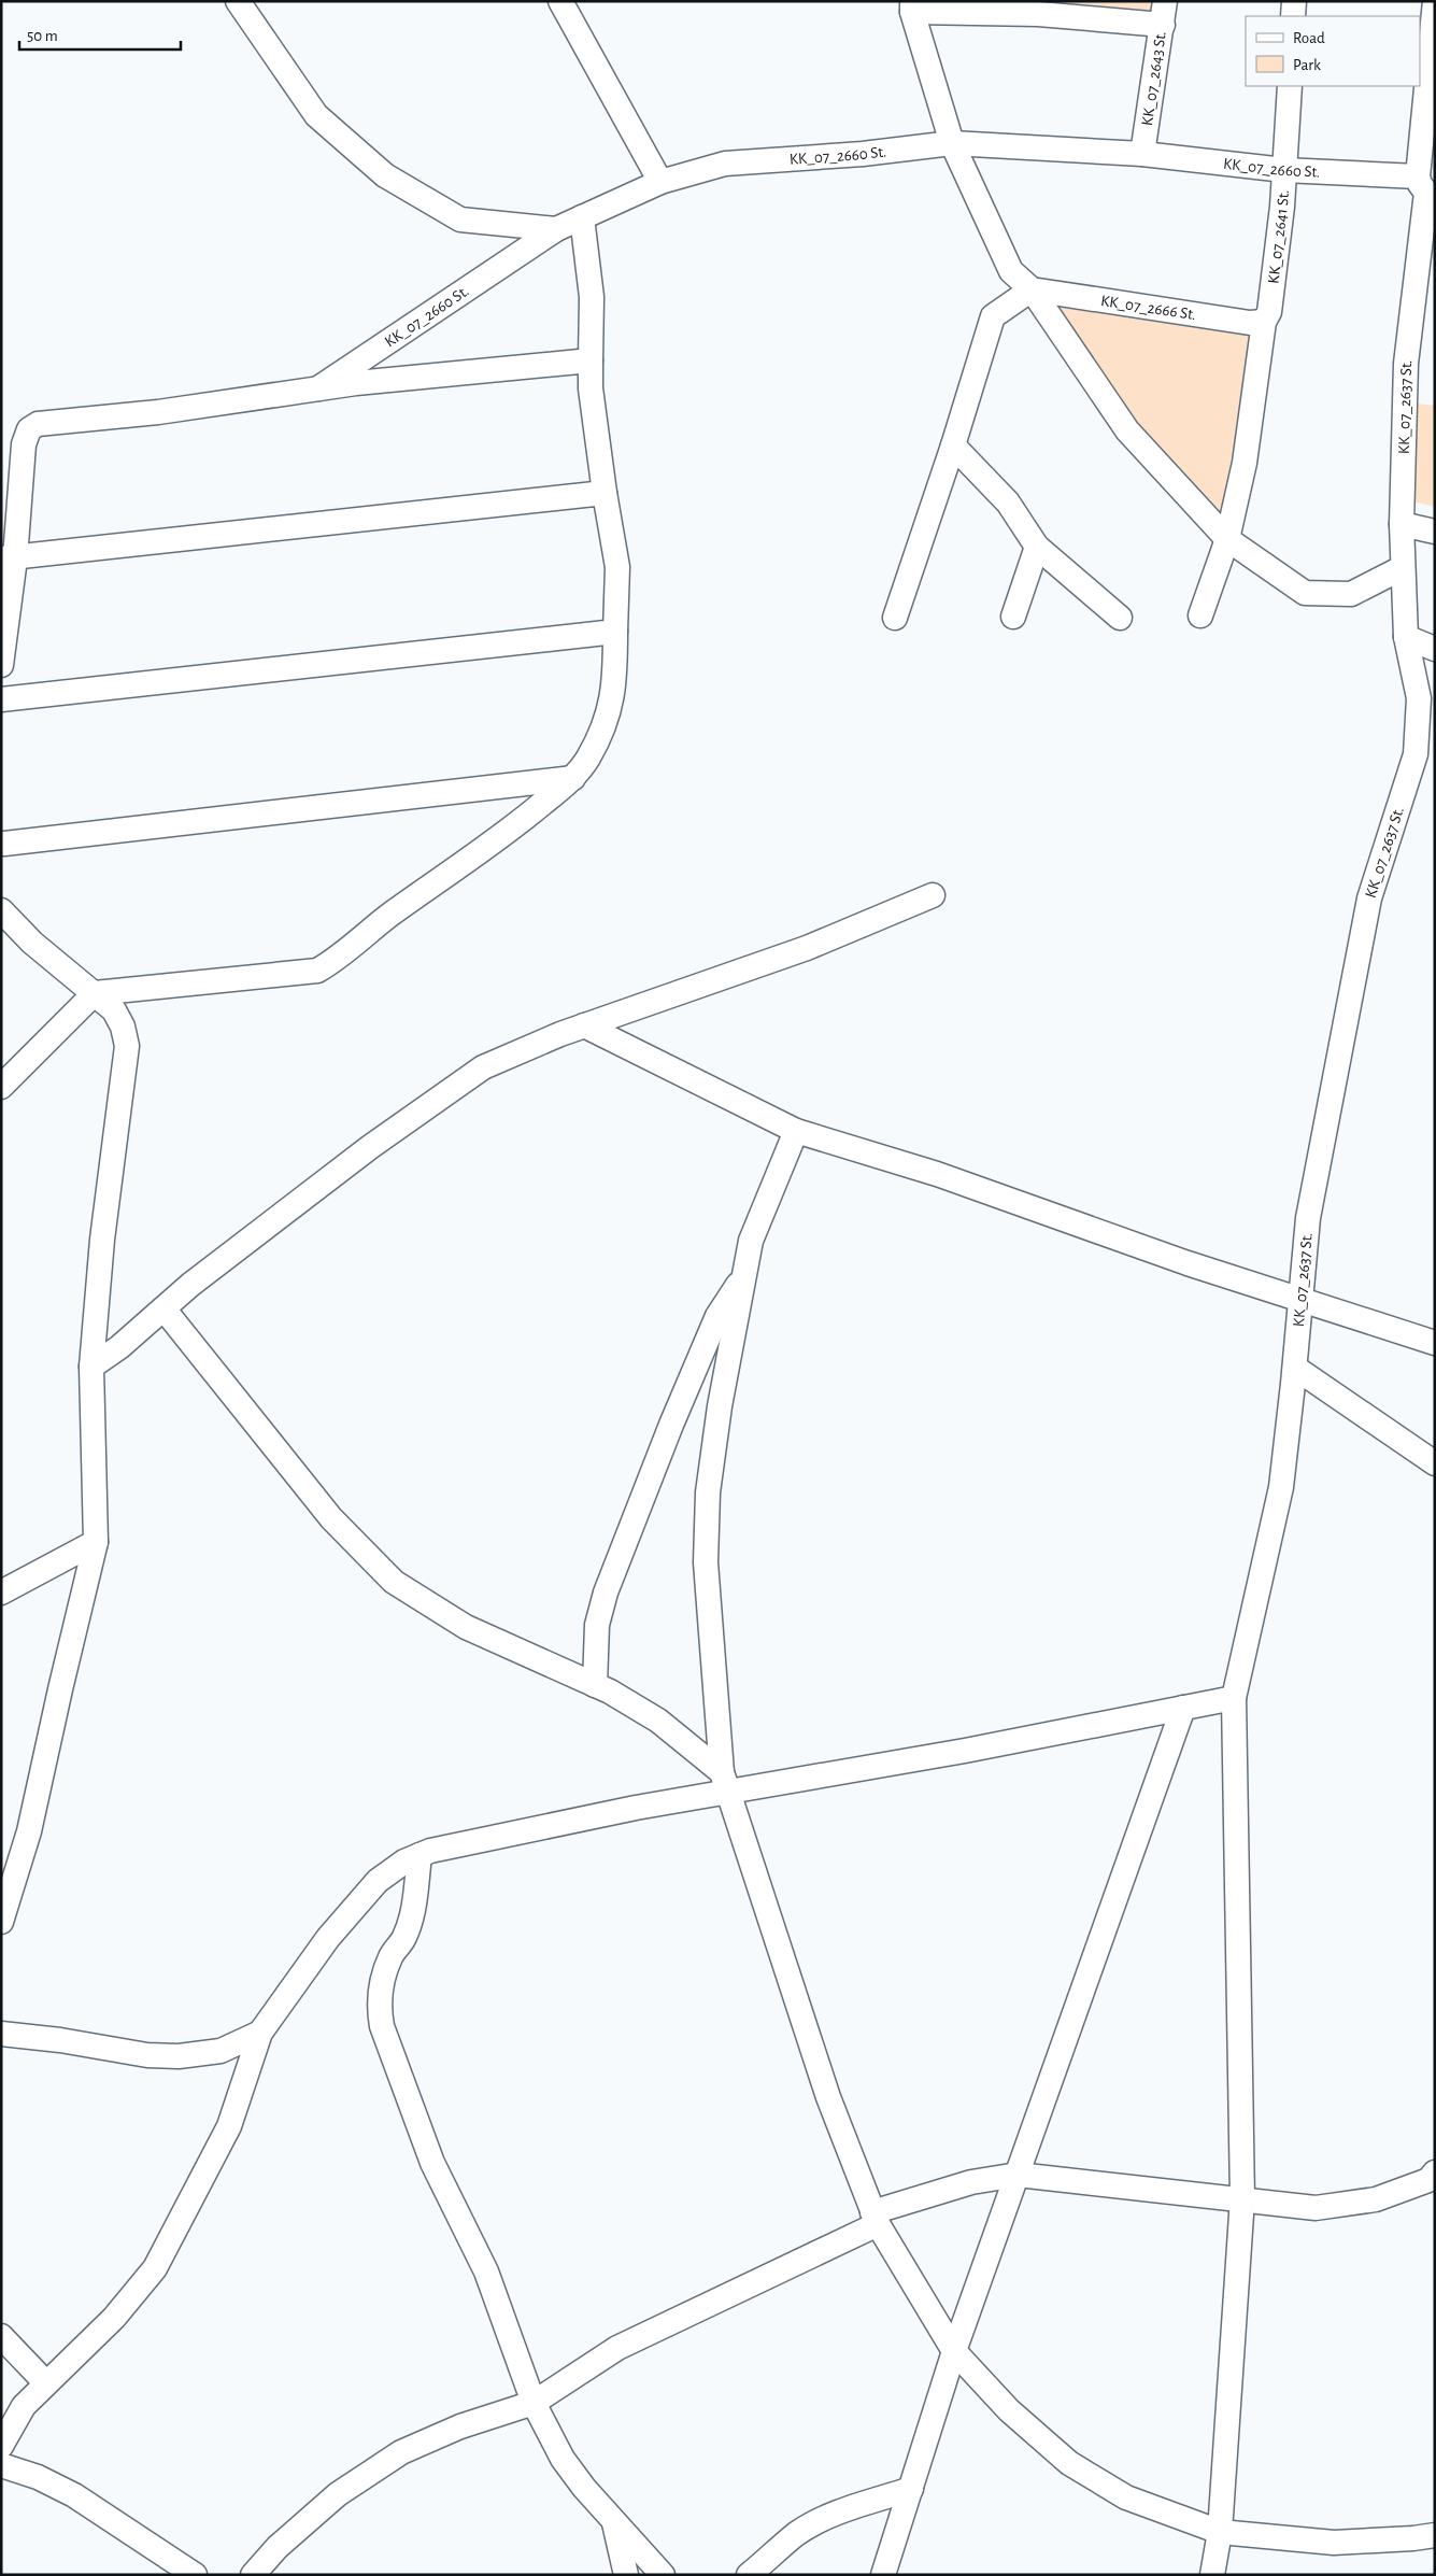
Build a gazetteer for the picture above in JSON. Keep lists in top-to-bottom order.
{
  "streets": {
    "street": [
      "KK_07_2643 St.",
      "KK_07_2660 St.",
      "KK_07_2641 St.",
      "KK_07_2666 St.",
      "KK_07_2637 St."
    ]
  },
  "crossings": [
    ["KK_07_2643 St.", "KK_07_2660 St."],
    ["KK_07_2660 St.", "KK_07_2641 St."],
    ["KK_07_2660 St.", "KK_07_2637 St."],
    ["KK_07_2641 St.", "KK_07_2666 St."]
  ],
  "legend": ["Road", "Park"],
  "scale_bar": "50 m"
}
